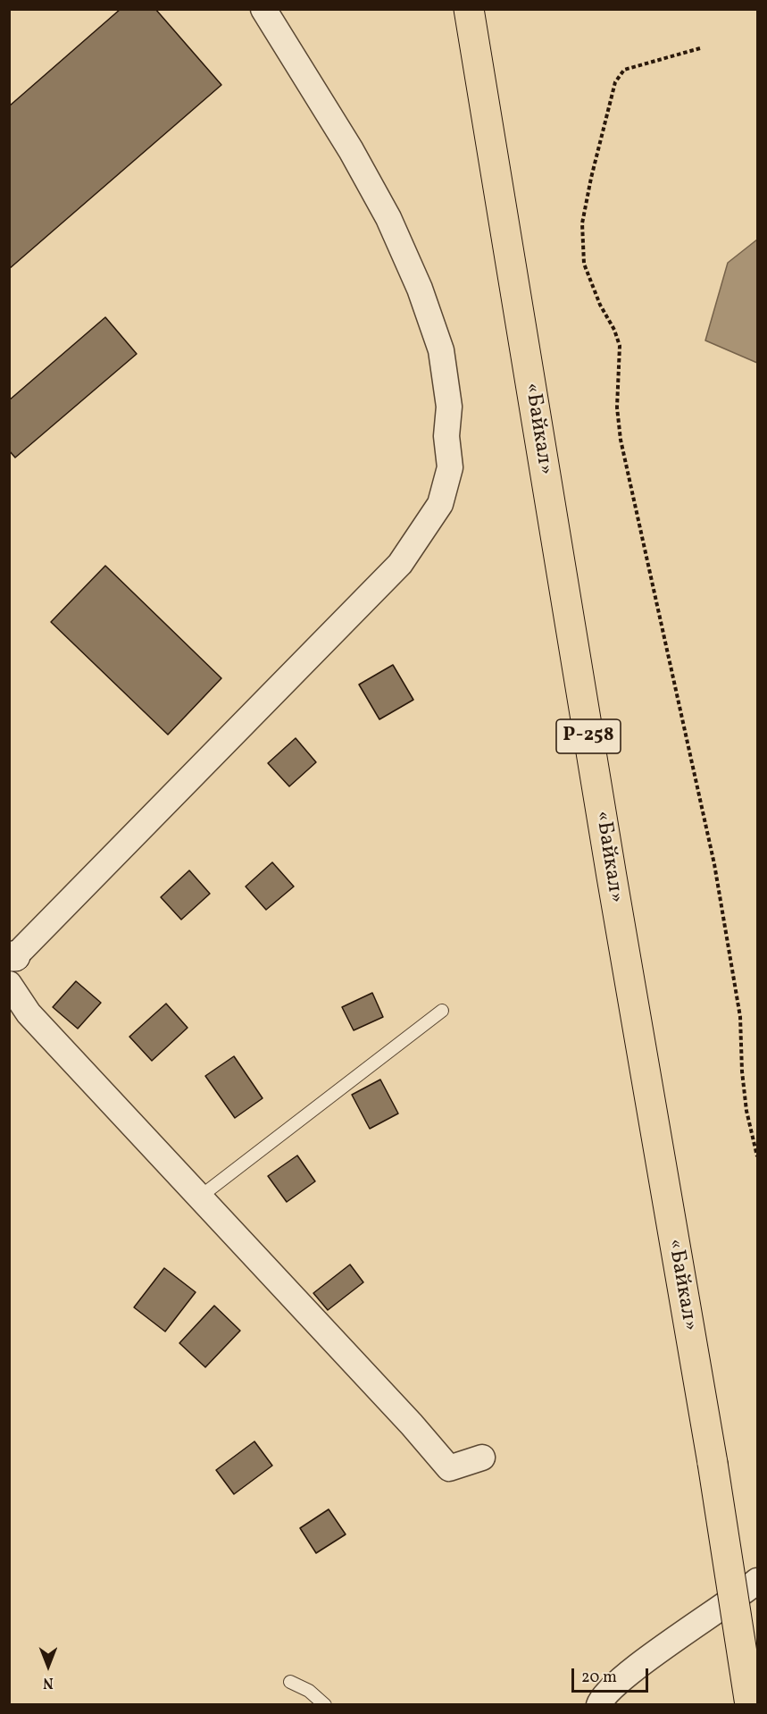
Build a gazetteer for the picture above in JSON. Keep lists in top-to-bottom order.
{
  "streets": {
    "highway": ["«Байкал»", "Р-258"]
  },
  "scale_bar": "20 m",
  "north": "bottom"
}
